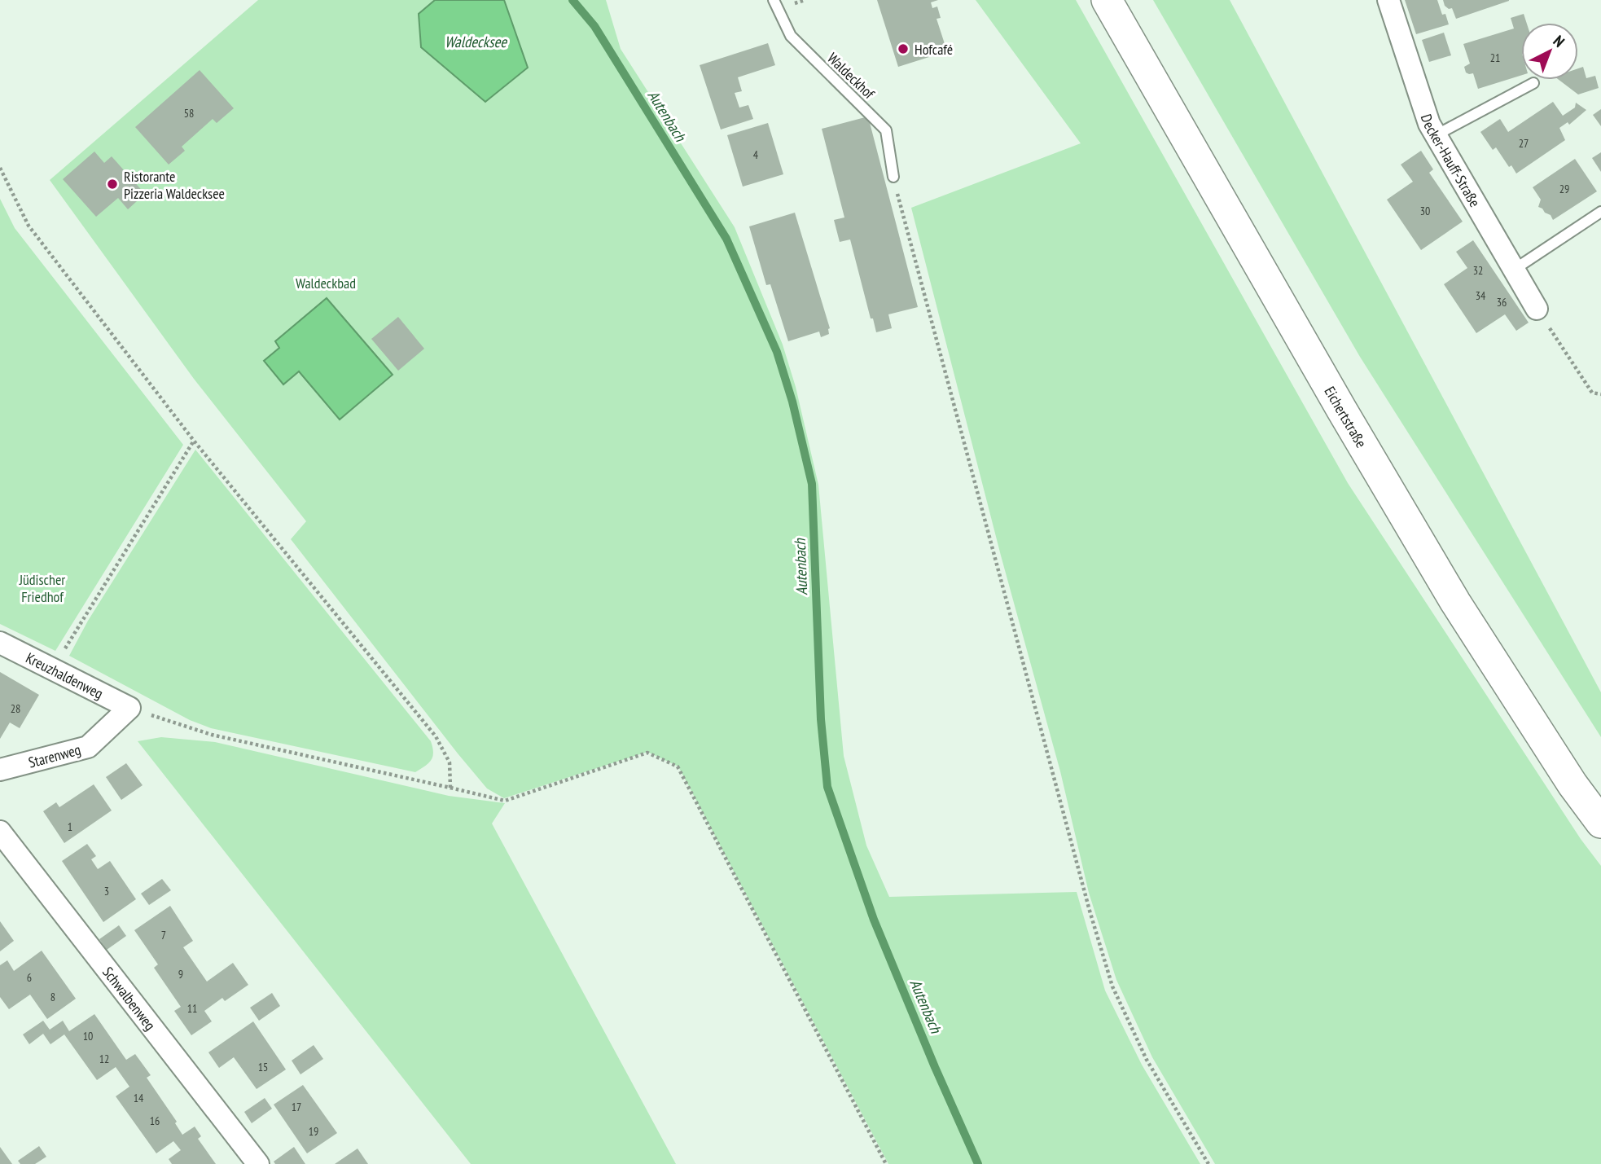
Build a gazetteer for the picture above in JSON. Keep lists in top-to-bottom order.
{
  "streets": {
    "street": [
      "Decker-Hauff-Straße",
      "Eichertstraße",
      "Kreuzhaldenweg",
      "Starenweg",
      "Schwalbenweg"
    ],
    "lane": ["Waldeckhof"]
  },
  "crossings": [
    ["Kreuzhaldenweg", "Starenweg"]
  ],
  "water": ["Waldecksee", "Autenbach"],
  "parks": ["Waldeckbad", "Jüdischer Friedhof"],
  "places": ["Hofcafé", "Ristorante Pizzeria Waldecksee"],
  "house_numbers": [
    "21",
    "58",
    "27",
    "4",
    "29",
    "30",
    "32",
    "34",
    "36",
    "28",
    "1",
    "3",
    "7",
    "9",
    "6",
    "8",
    "11",
    "10",
    "12",
    "15",
    "14",
    "17",
    "16",
    "19"
  ],
  "north": "top right"
}
